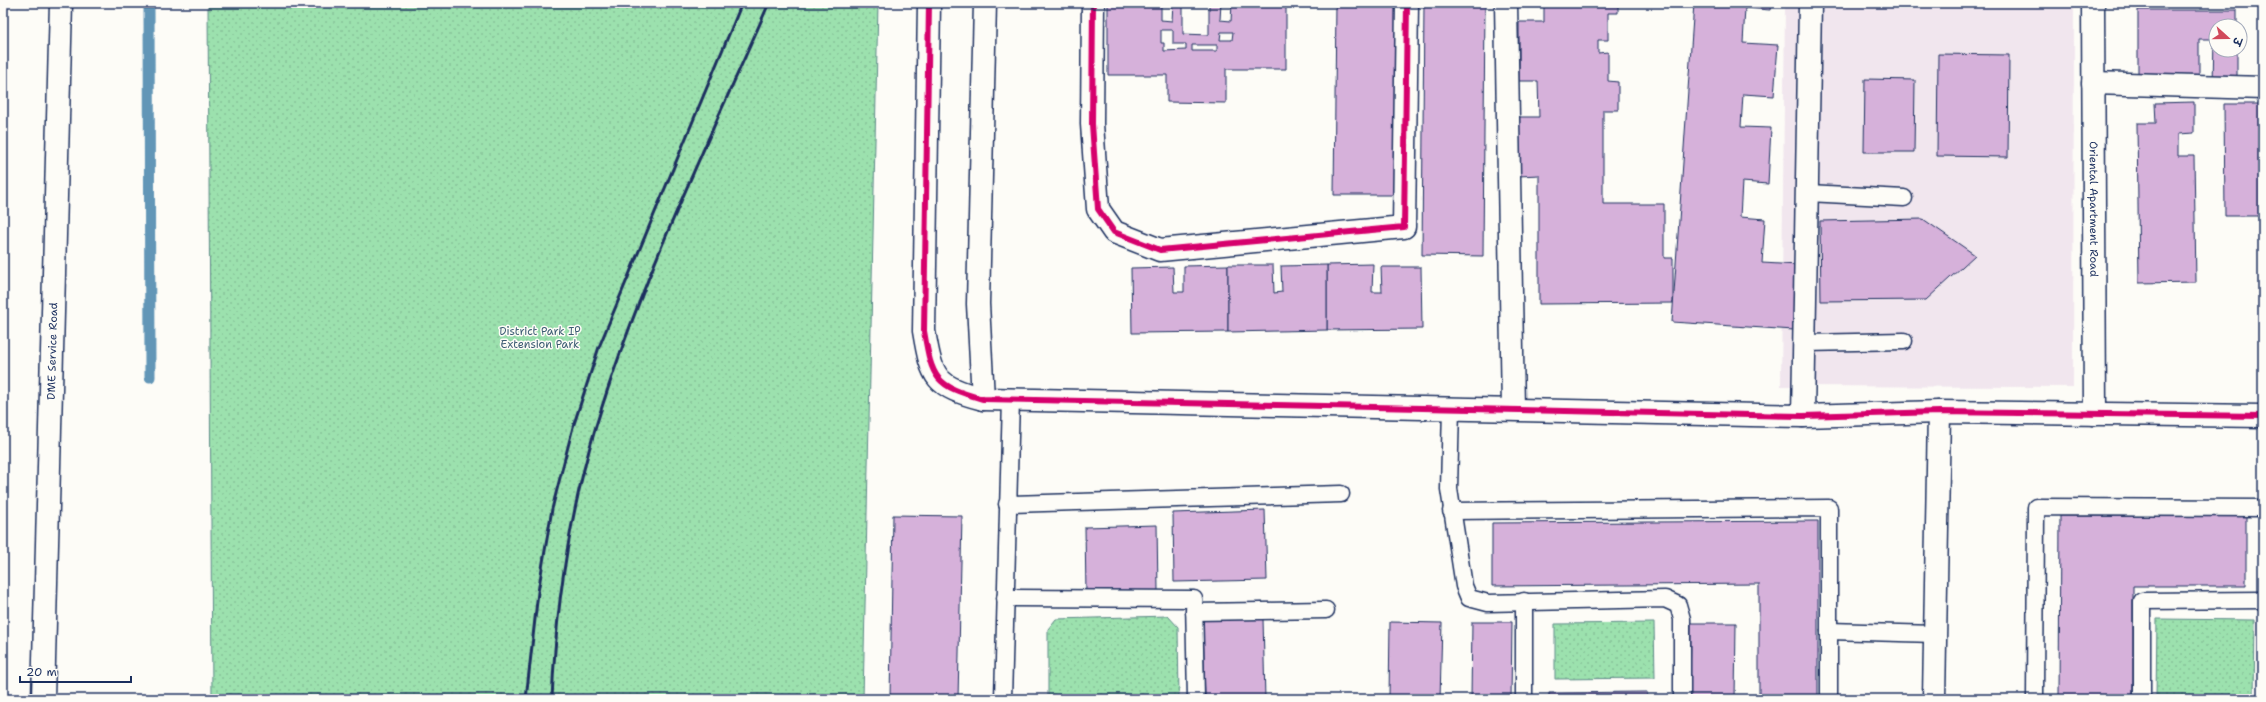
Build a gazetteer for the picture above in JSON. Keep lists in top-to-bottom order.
{
  "streets": {
    "street": ["Oriental Apartment Road", "DME Service Road"]
  },
  "parks": ["District Park IP Extension Park"],
  "scale_bar": "20 m",
  "north": "right"
}
